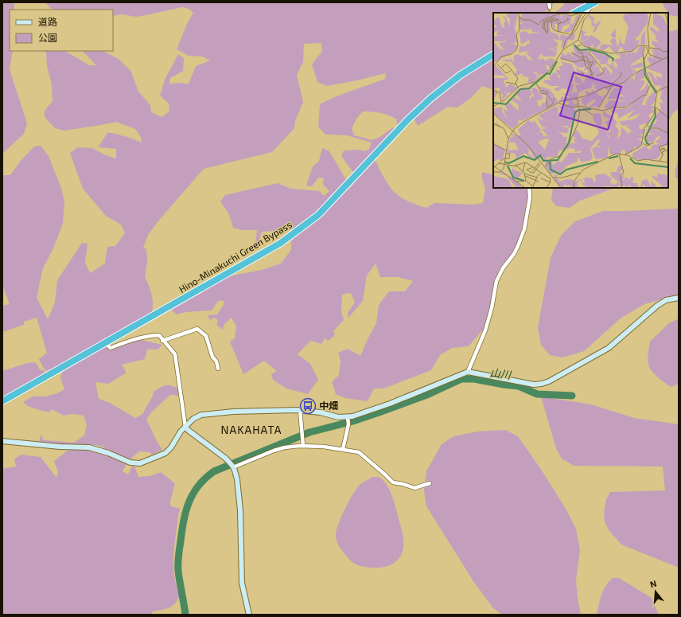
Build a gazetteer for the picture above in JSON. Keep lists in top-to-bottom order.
{
  "streets": {
    "highway": ["Hino-Minakuchi Green Bypass"]
  },
  "districts": ["NAKAHATA"],
  "water": ["山川"],
  "places": {
    "bus stop": ["中畑"]
  },
  "legend": ["道路", "公園"],
  "north": "top"
}
